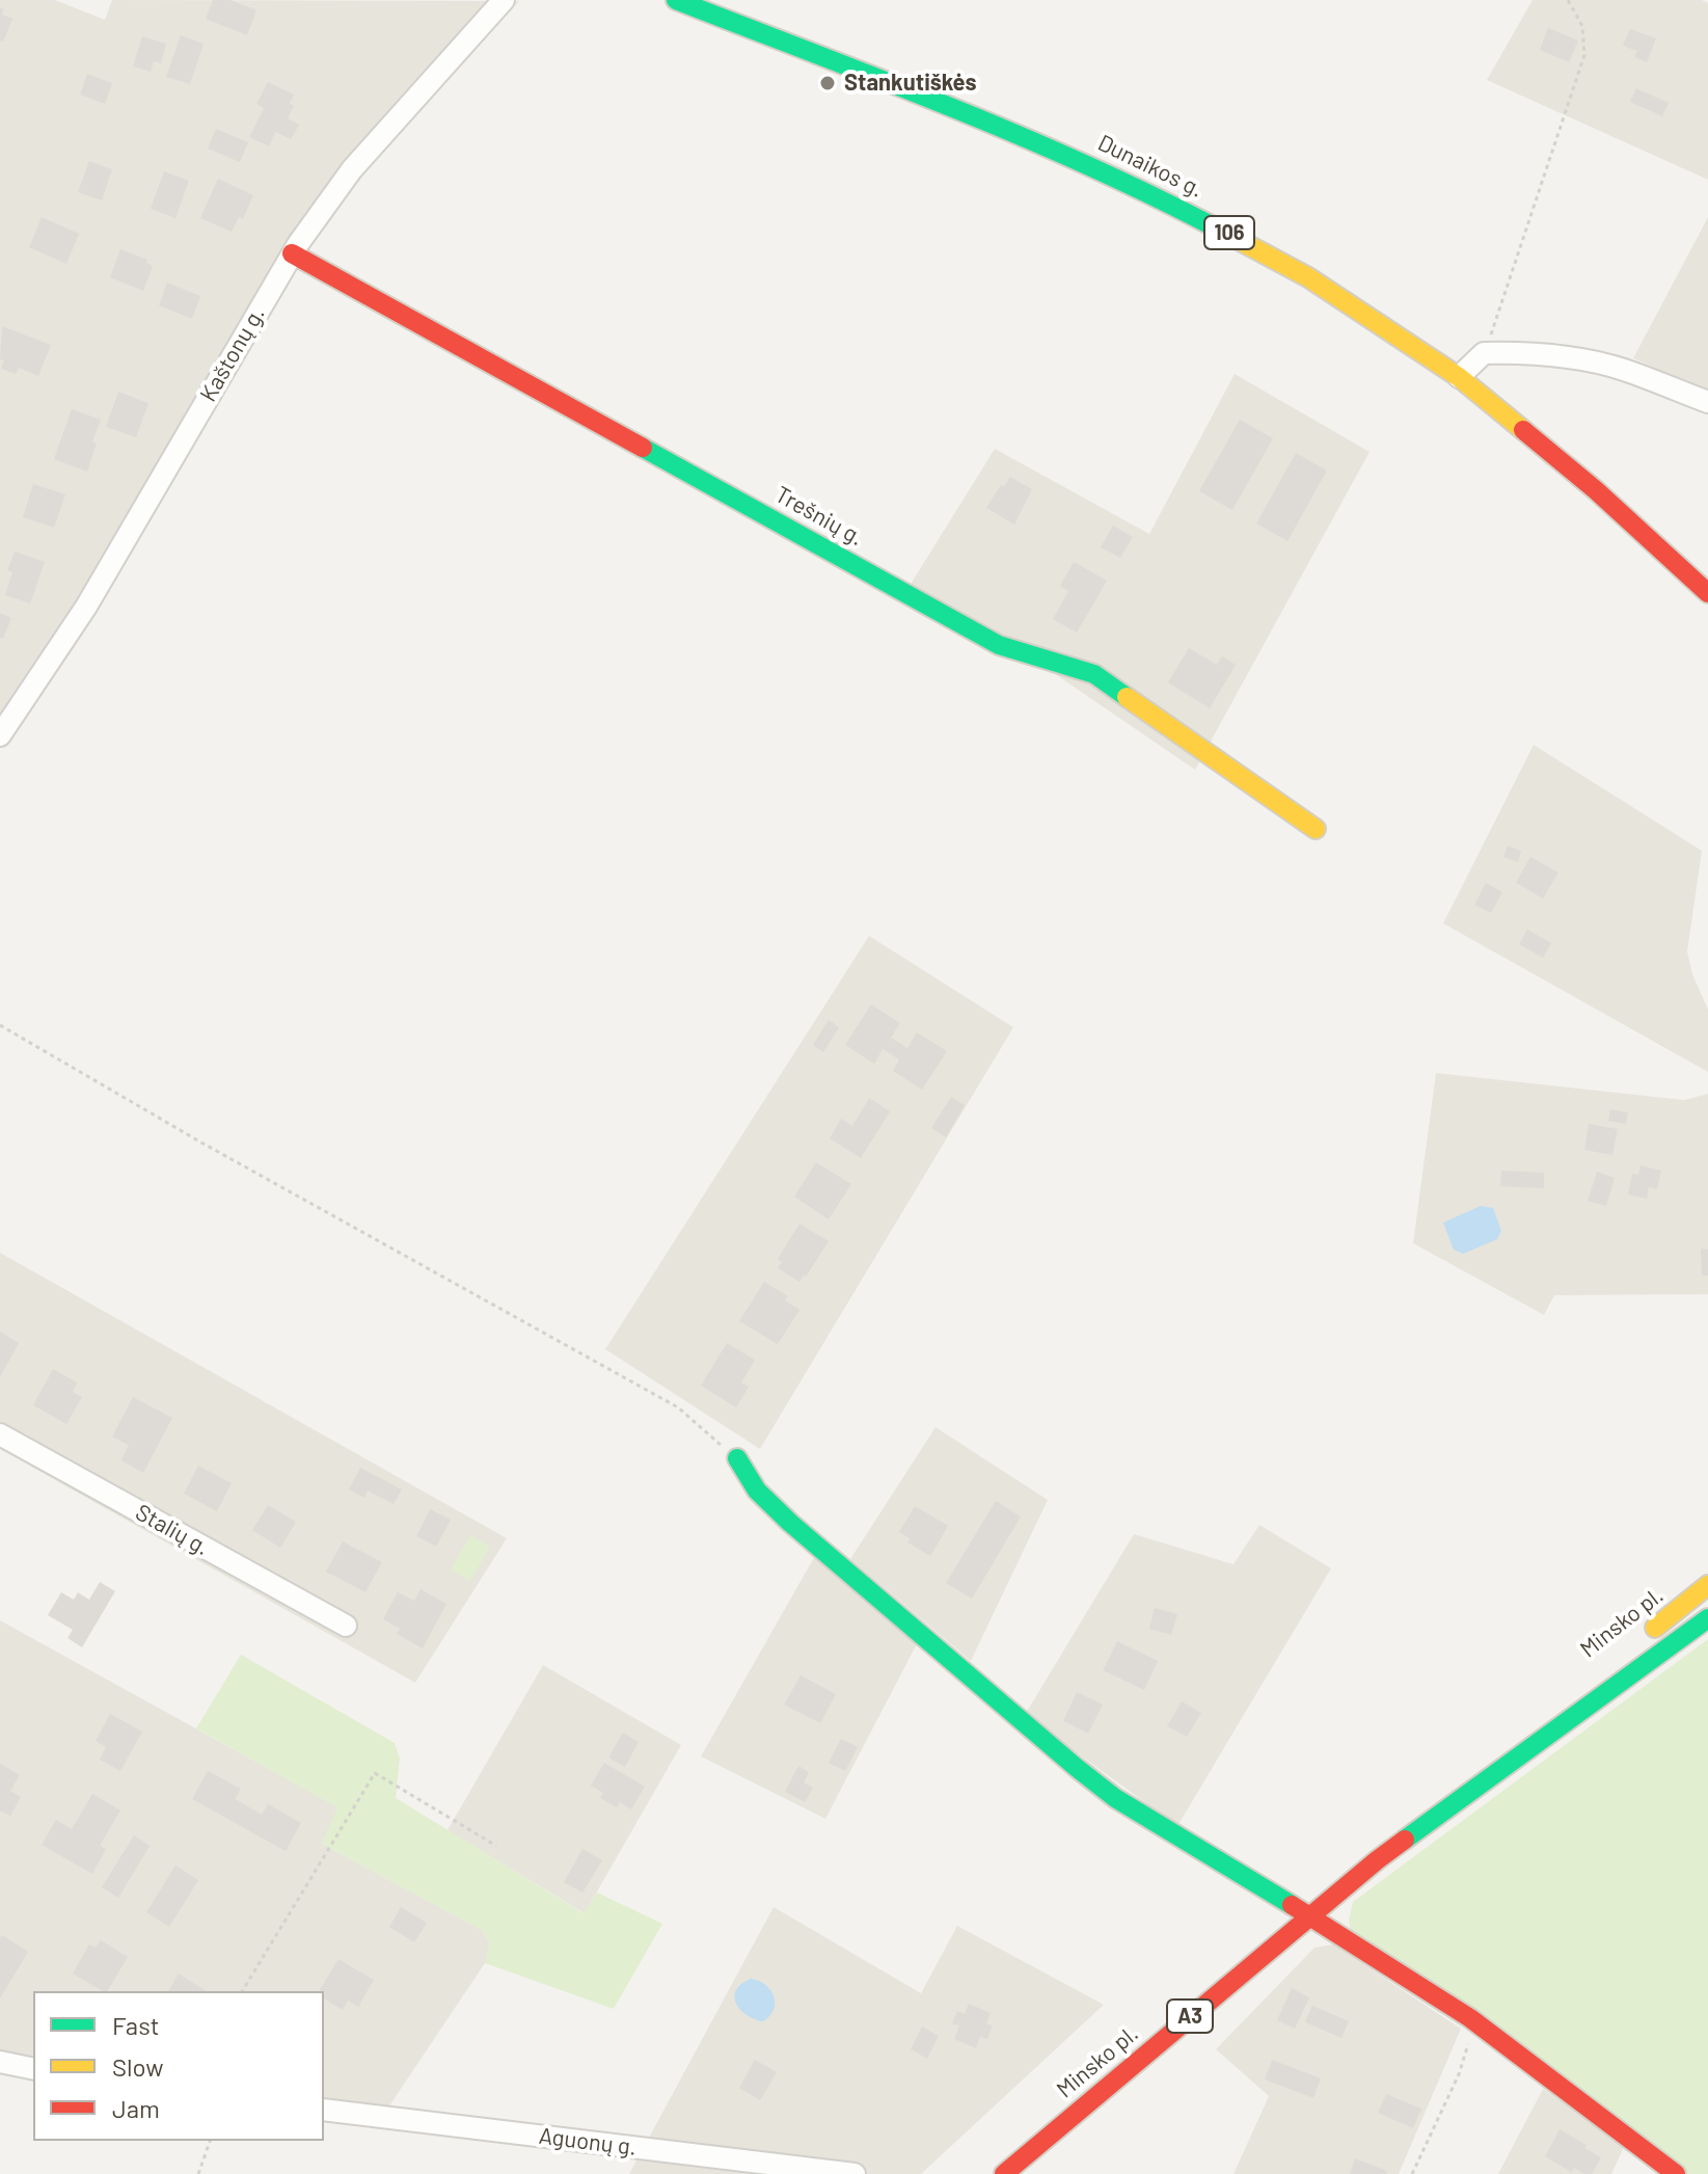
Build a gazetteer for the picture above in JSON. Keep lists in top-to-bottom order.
{
  "streets": {
    "main road": [
      "Dunaikos g.",
      "106",
      "Trešnių g.",
      "Minsko pl.",
      "A3"
    ],
    "street": ["Kaštonų g.", "Stalių g.", "Aguonų g."]
  },
  "crossings": [
    ["Kaštonų g.", "Trešnių g."]
  ],
  "places": ["Stankutiškės"],
  "legend": ["Fast", "Slow", "Jam"]
}
